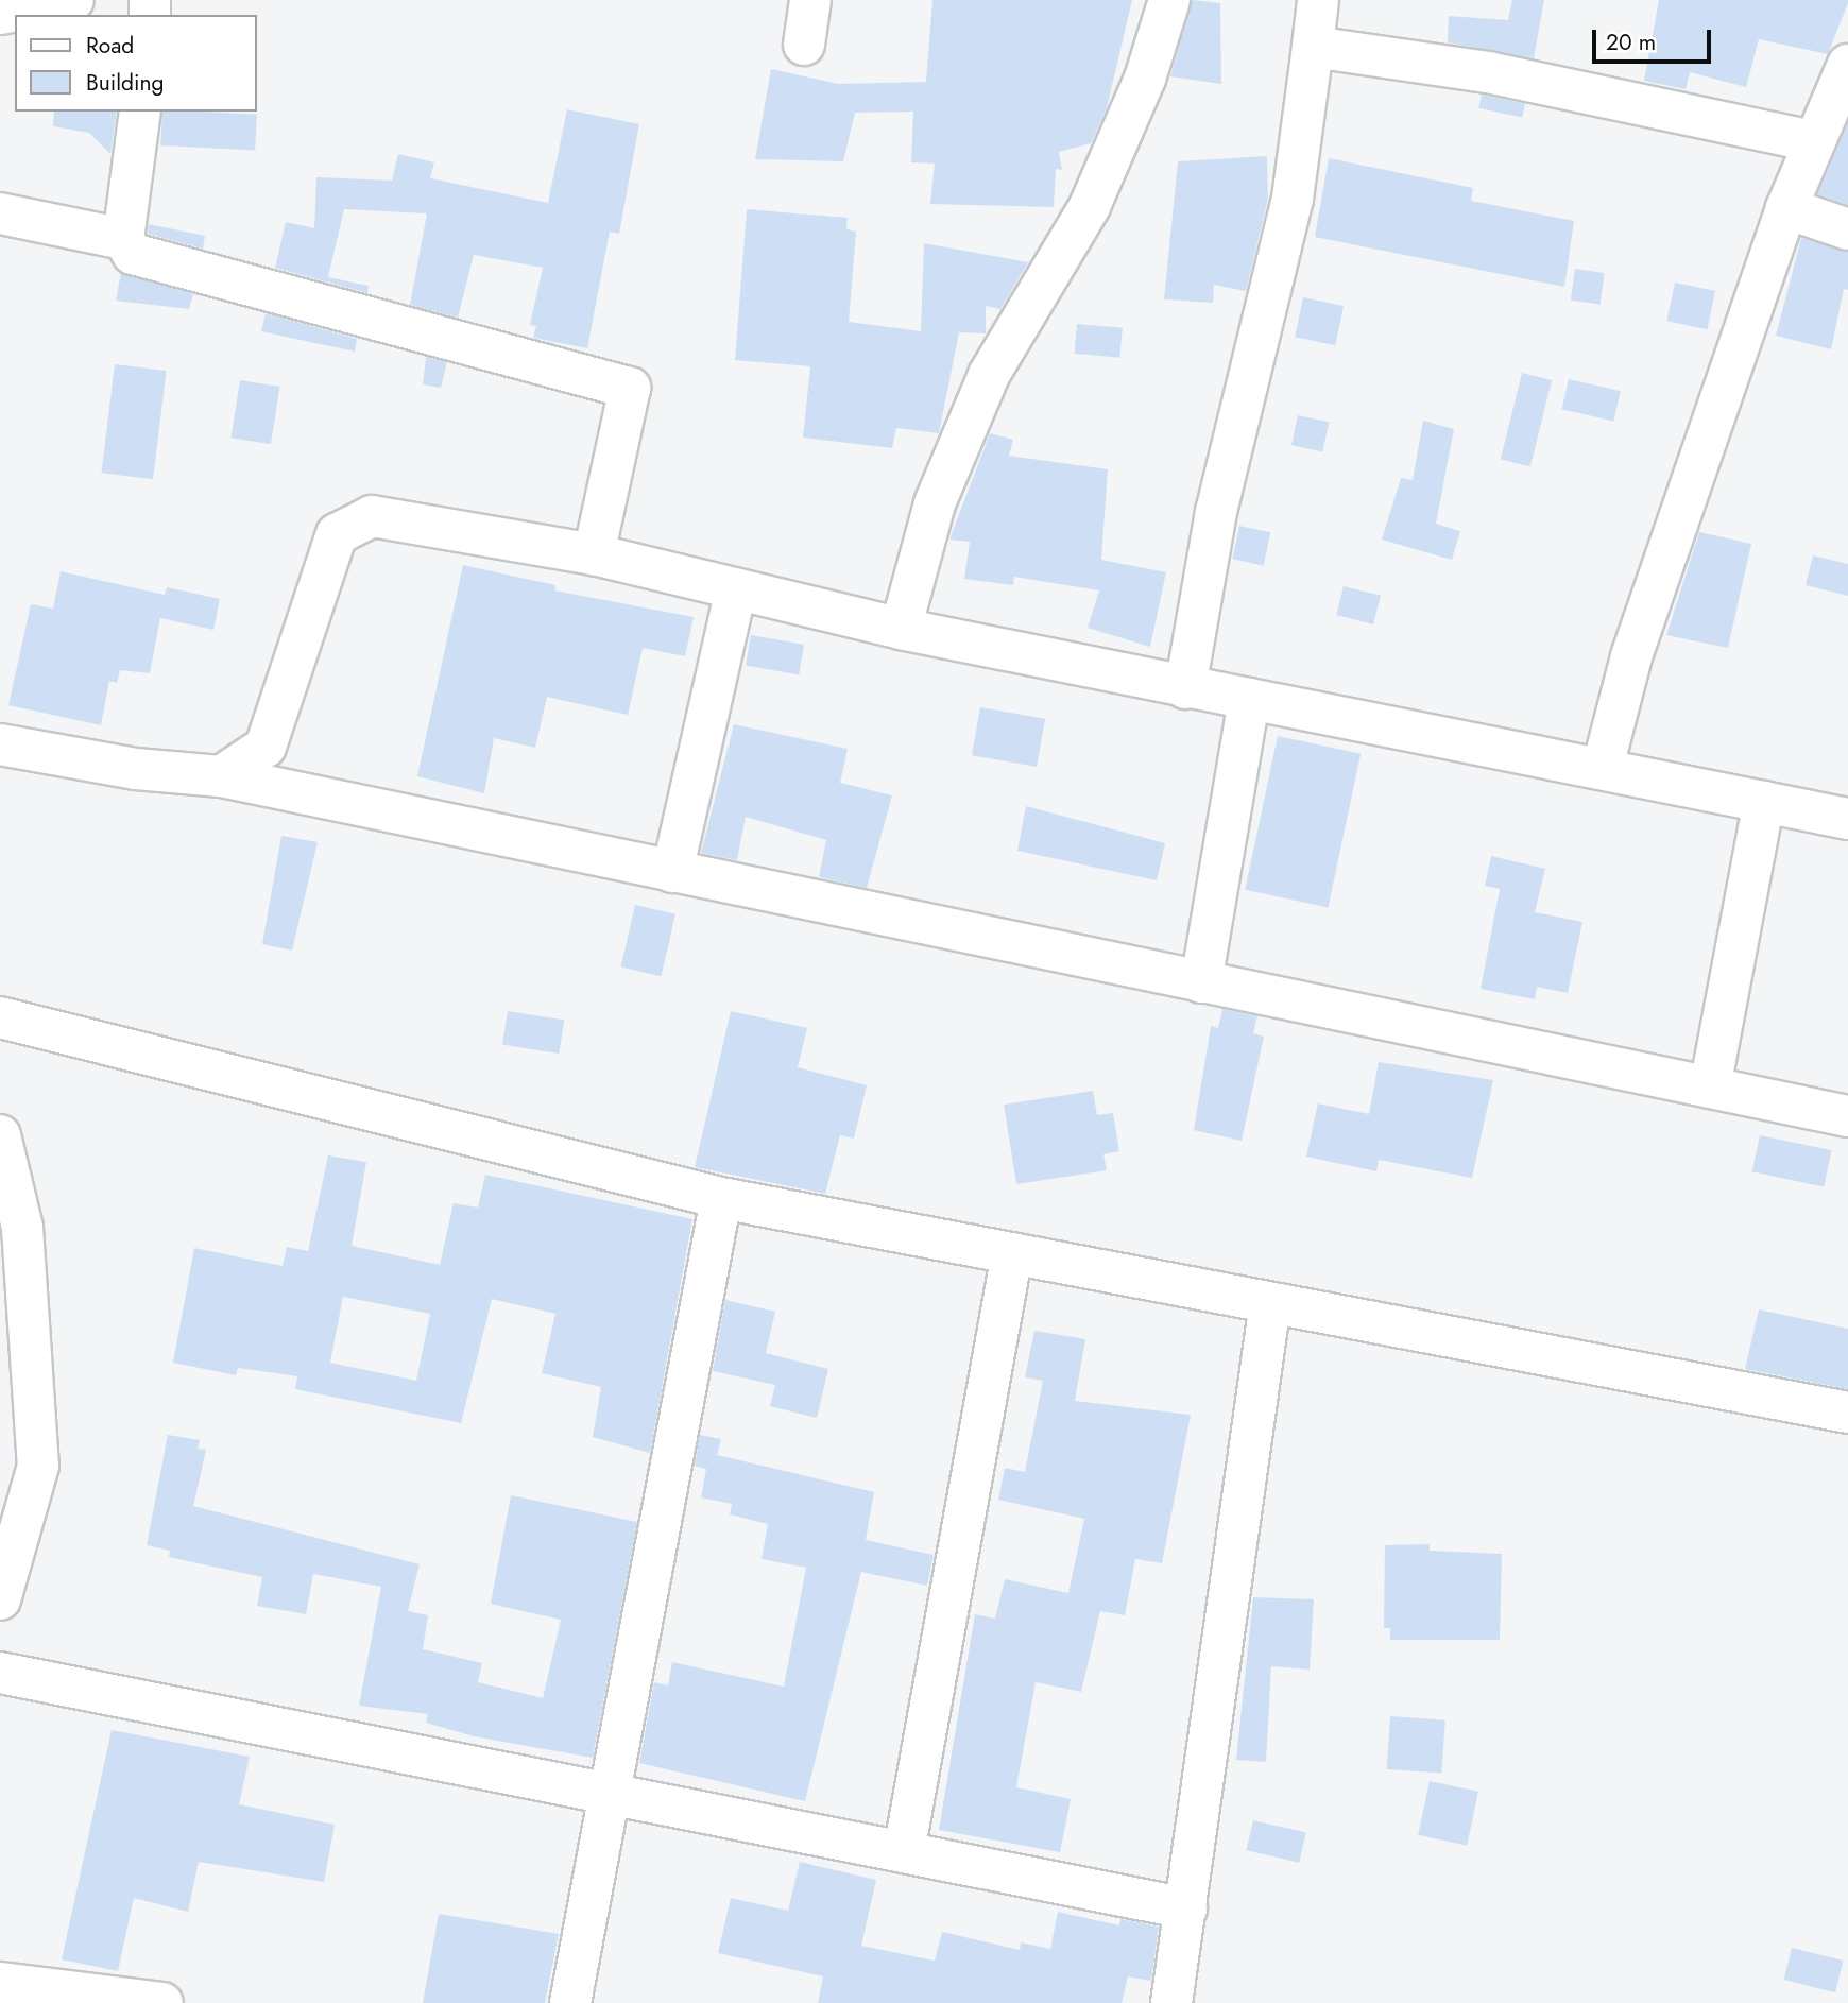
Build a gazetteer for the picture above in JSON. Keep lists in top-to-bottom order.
{
  "legend": ["Road", "Building"],
  "scale_bar": "20 m"
}
